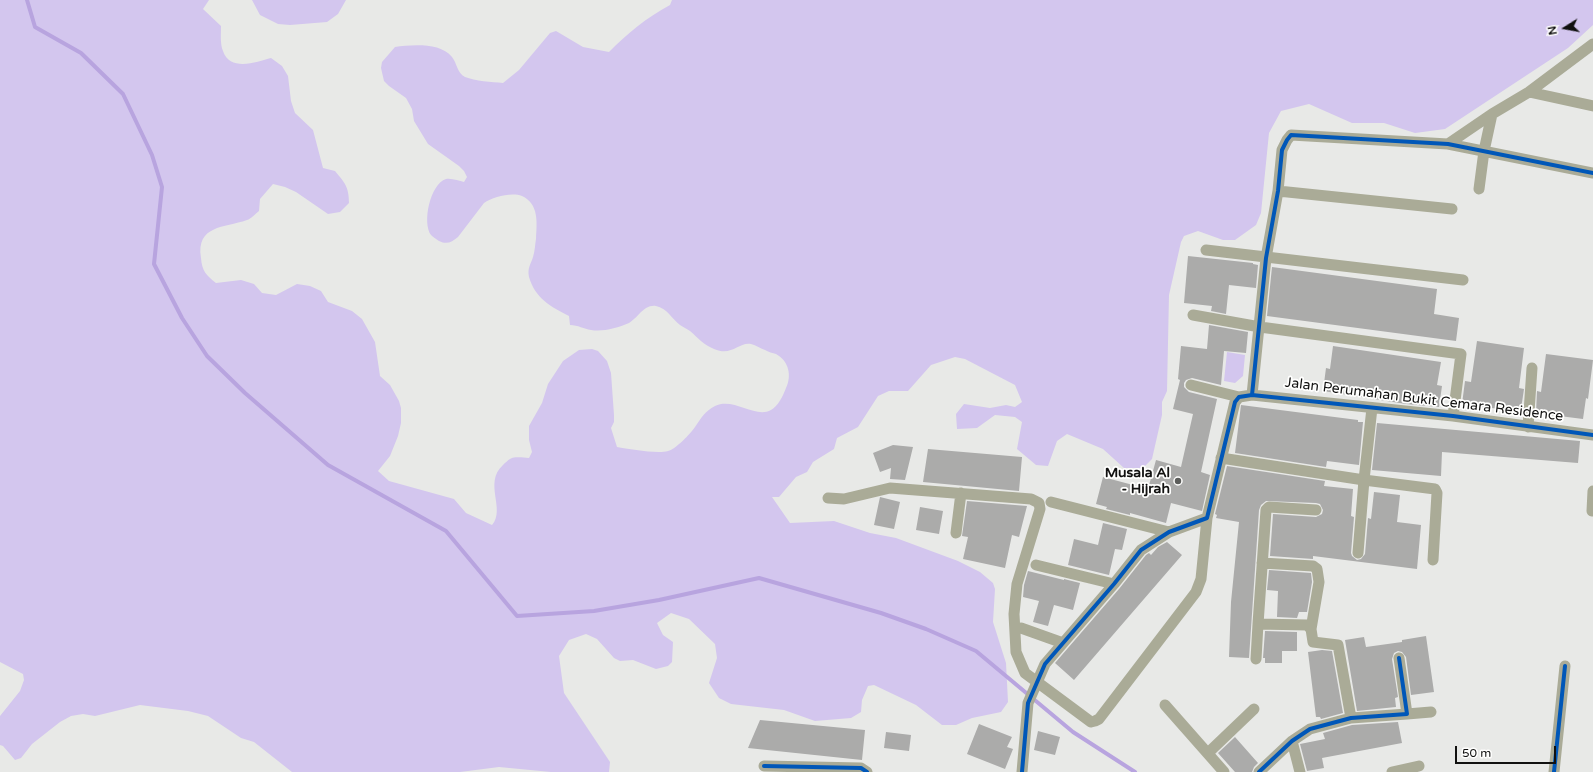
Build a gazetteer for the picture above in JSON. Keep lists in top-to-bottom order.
{
  "streets": {
    "street": ["Jalan Perumahan Bukit Cemara Residence"]
  },
  "places": ["Musala Al - Hijrah"],
  "scale_bar": "50 m",
  "north": "left"
}
